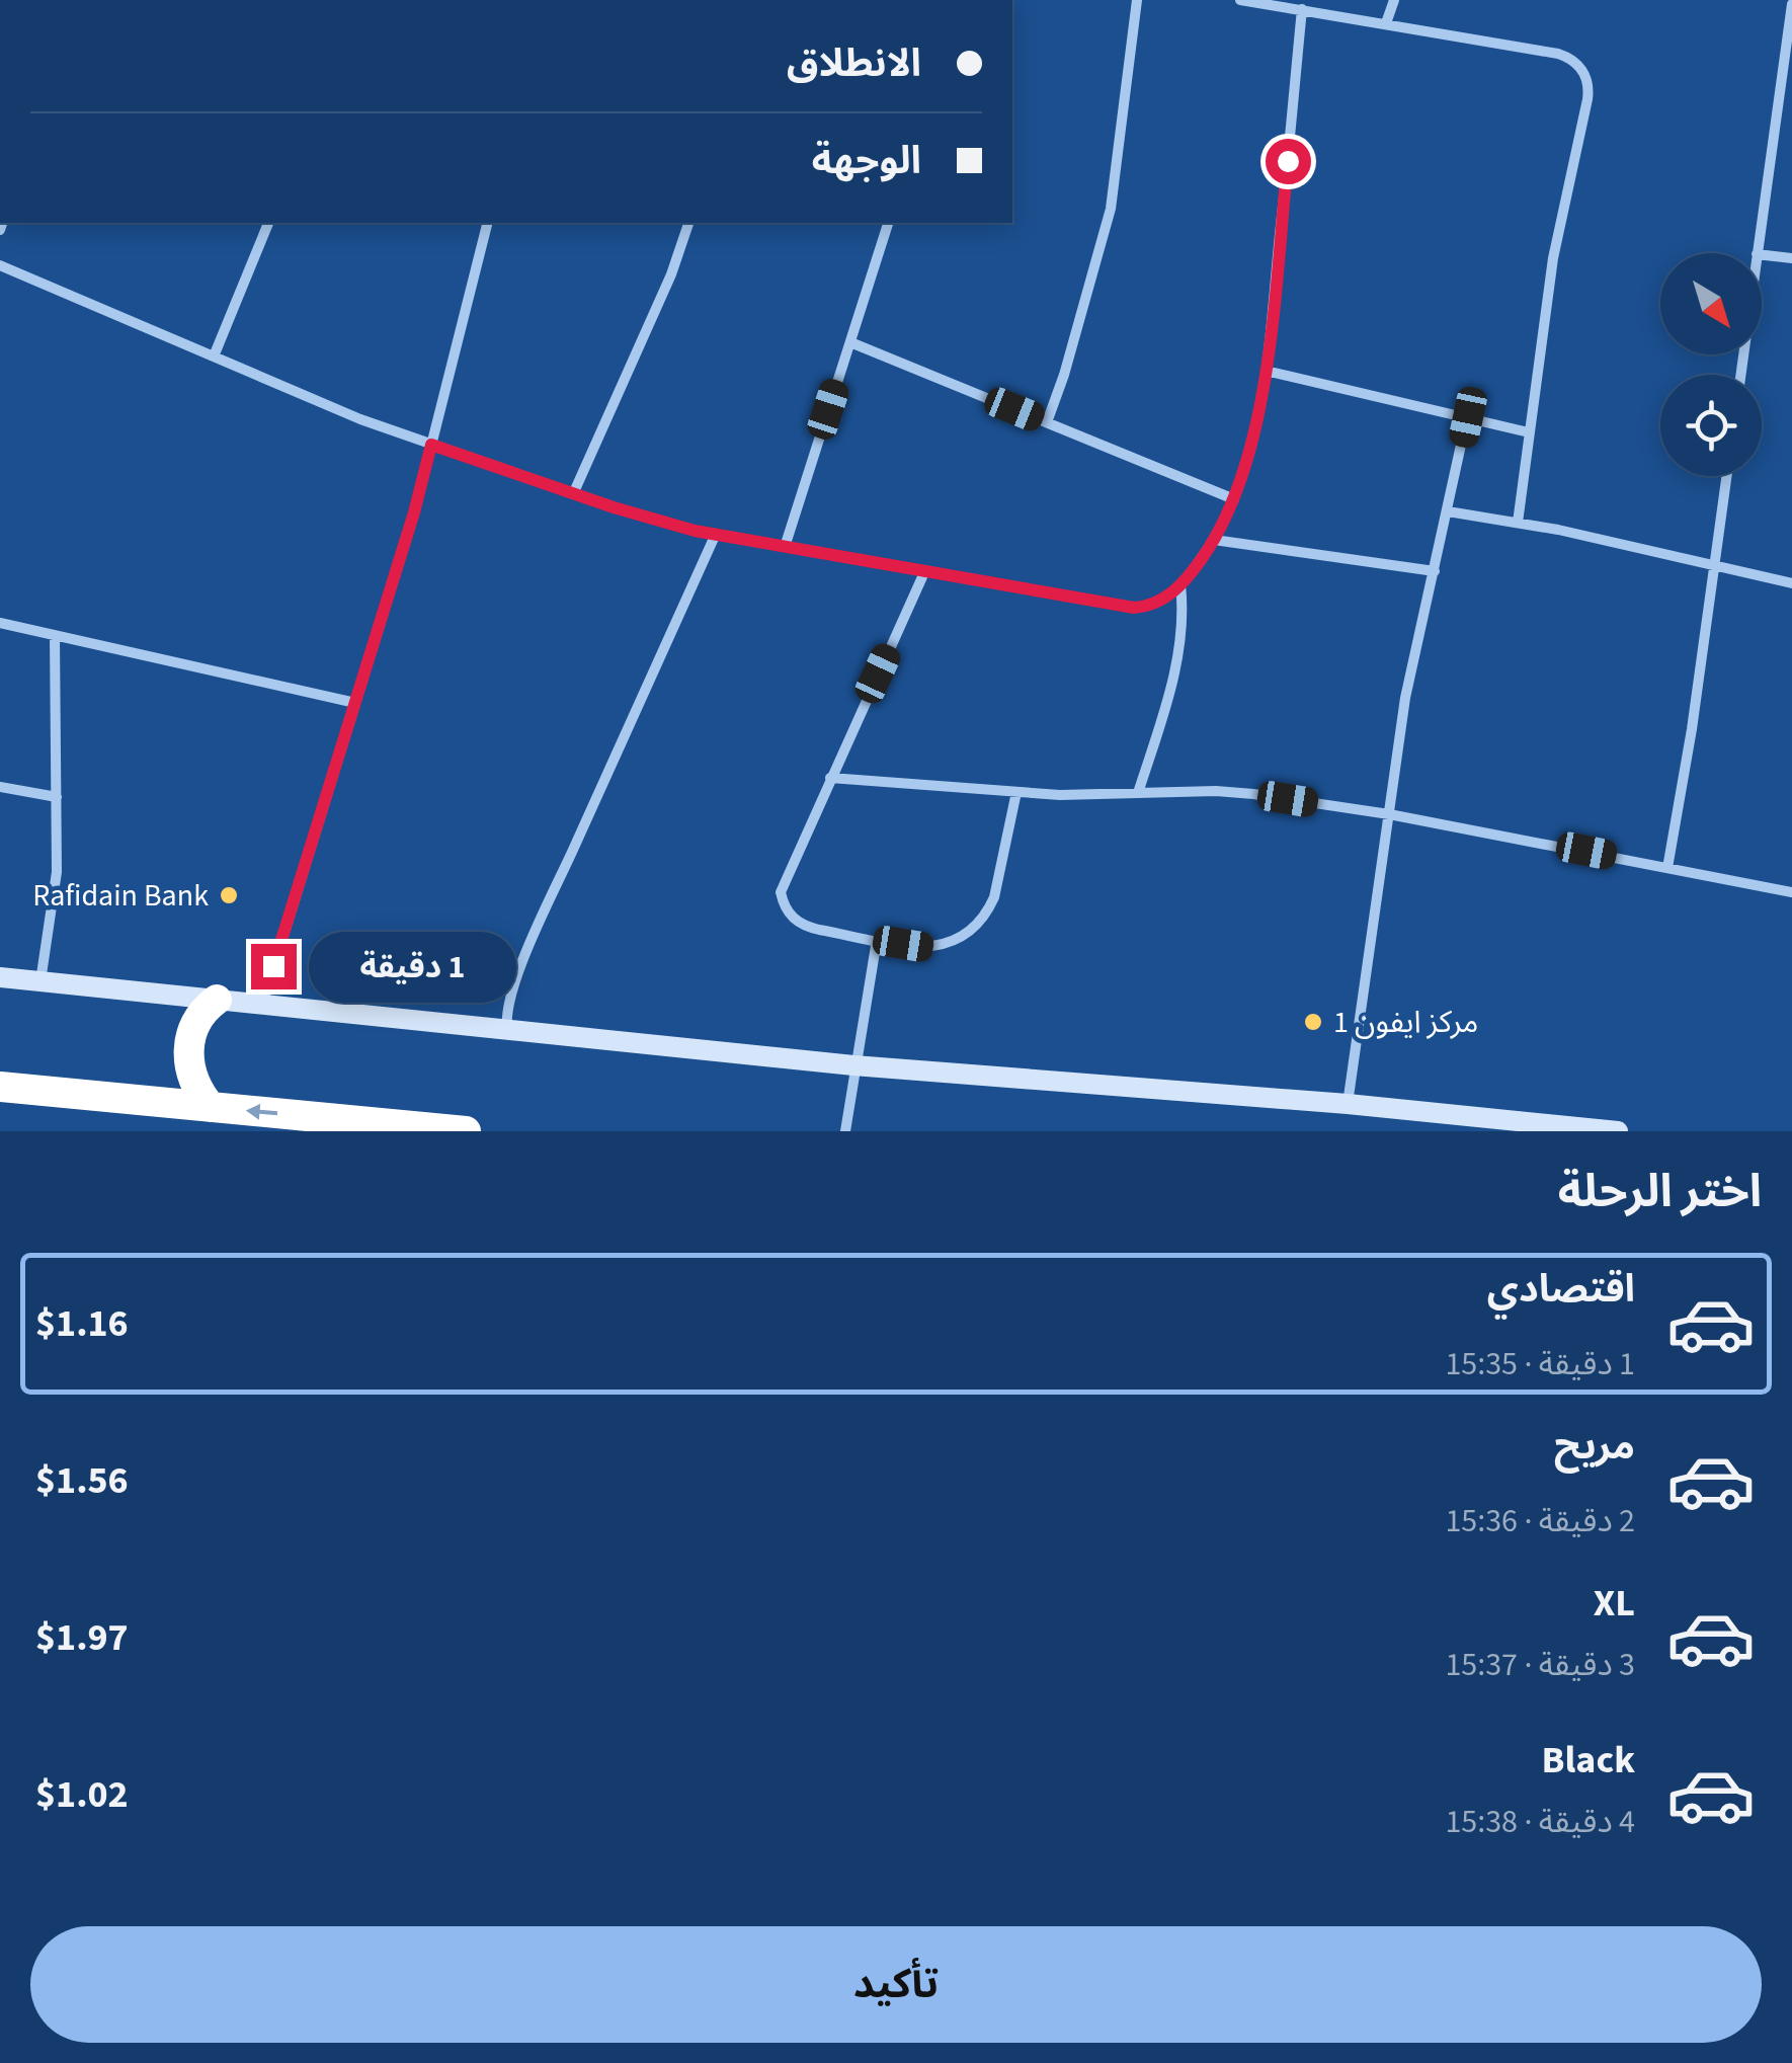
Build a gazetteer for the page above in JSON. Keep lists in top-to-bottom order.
{
  "places": ["Rafidain Bank", "مركز ايفون 1"],
  "north": "bottom right",
  "page": {
    "banner": ["الانطلاق", "الوجهة"],
    "bubble": "1 دقيقة",
    "heading": "اختر الرحلة",
    "list": [
      {
        "name": "اقتصادي",
        "note": "1 دقيقة · 15:35",
        "value": "$1.16"
      },
      {
        "name": "مريح",
        "note": "2 دقيقة · 15:36",
        "value": "$1.56"
      },
      {
        "name": "XL",
        "note": "3 دقيقة · 15:37",
        "value": "$1.97"
      },
      {
        "name": "Black",
        "note": "4 دقيقة · 15:38",
        "value": "$1.02"
      }
    ],
    "buttons": "تأكيد"
  }
}
